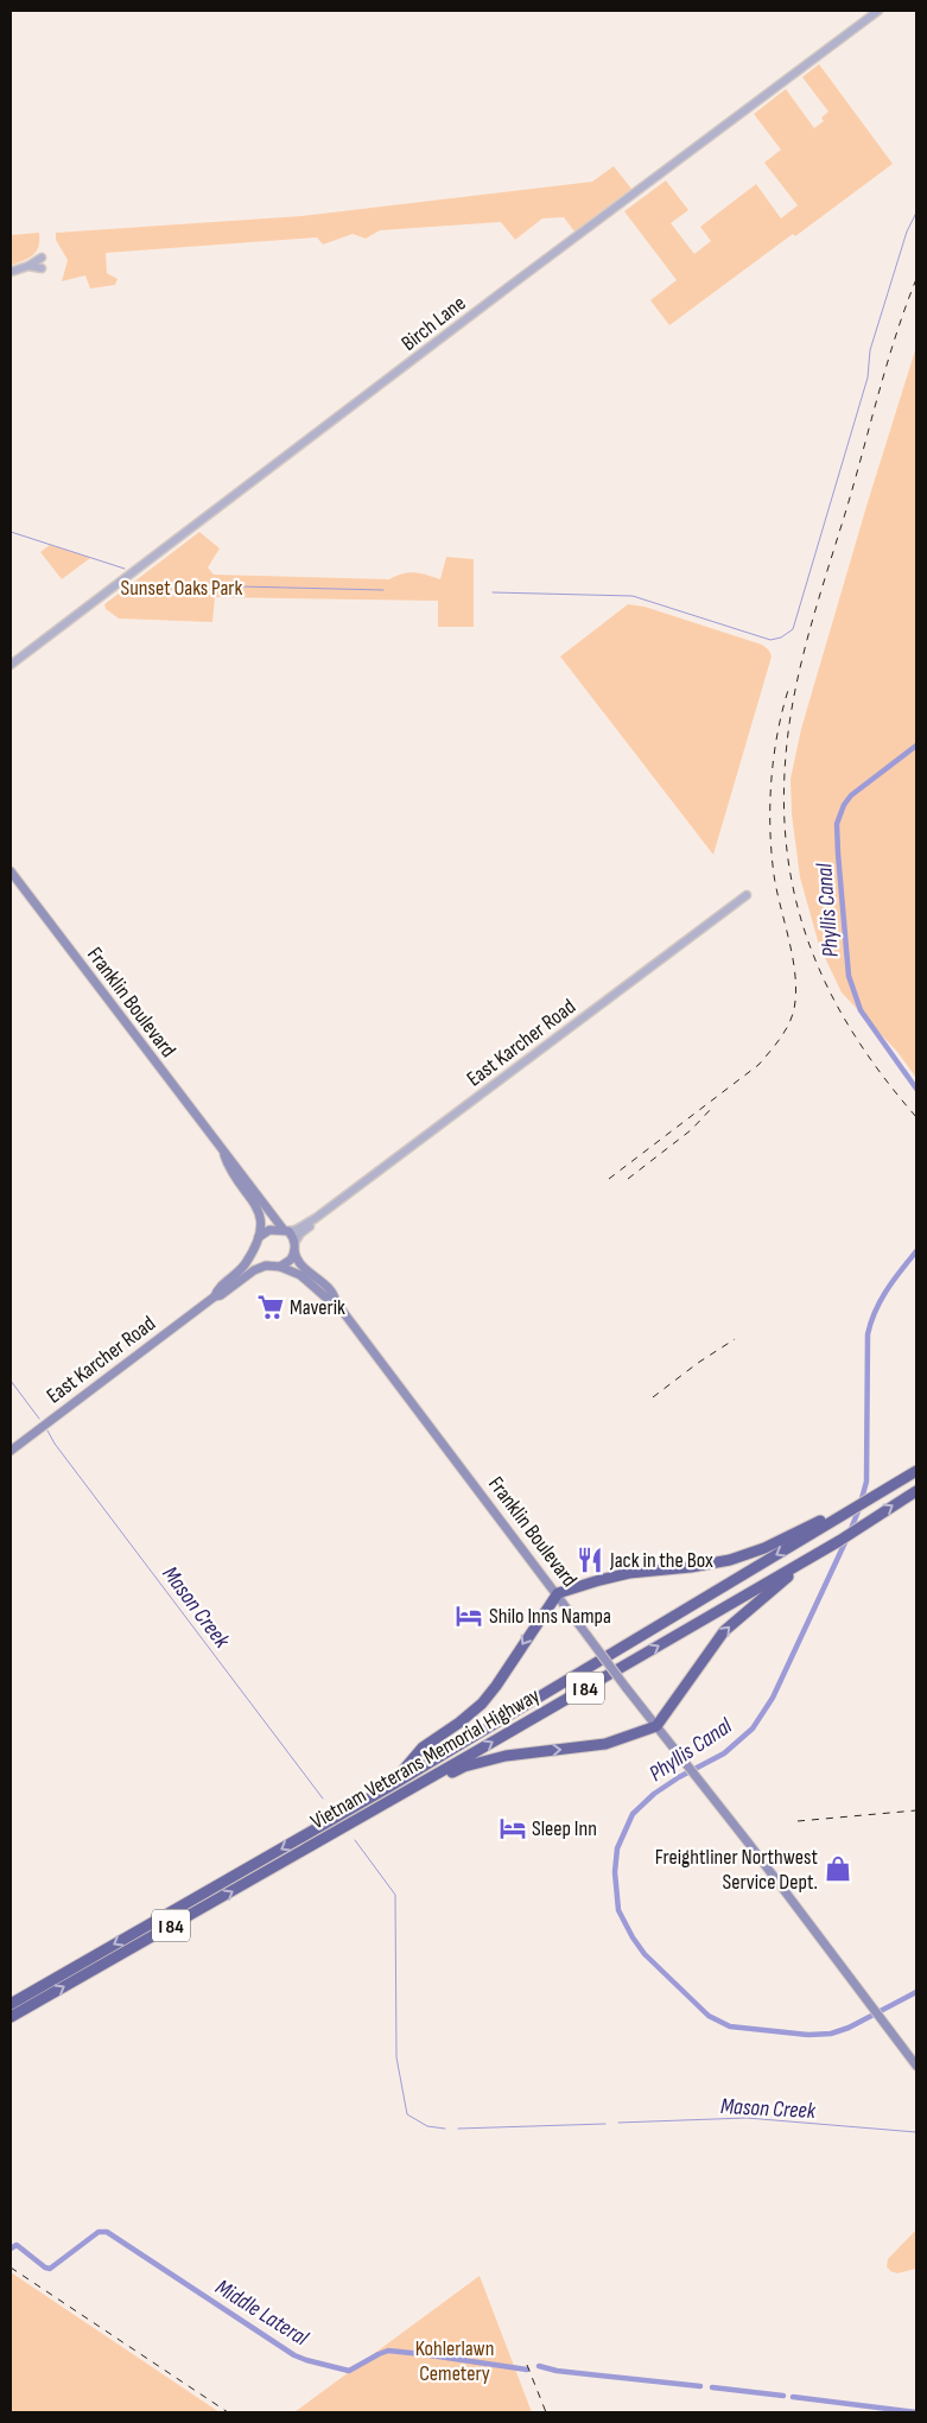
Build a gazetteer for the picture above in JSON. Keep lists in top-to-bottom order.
{
  "streets": {
    "highway": ["I 84", "Vietnam Veterans Memorial Highway"],
    "main road": ["Franklin Boulevard", "East Karcher Road"],
    "street": ["Birch Lane"]
  },
  "water": ["Phyllis Canal", "Mason Creek", "Middle Lateral"],
  "parks": ["Sunset Oaks Park", "Kohlerlawn Cemetery"],
  "places": {
    "supermarket": ["Maverik"],
    "restaurant": ["Jack in the Box"],
    "hotel": ["Shilo Inns Nampa", "Sleep Inn"],
    "shop": ["Freightliner Northwest Service Dept."]
  }
}
